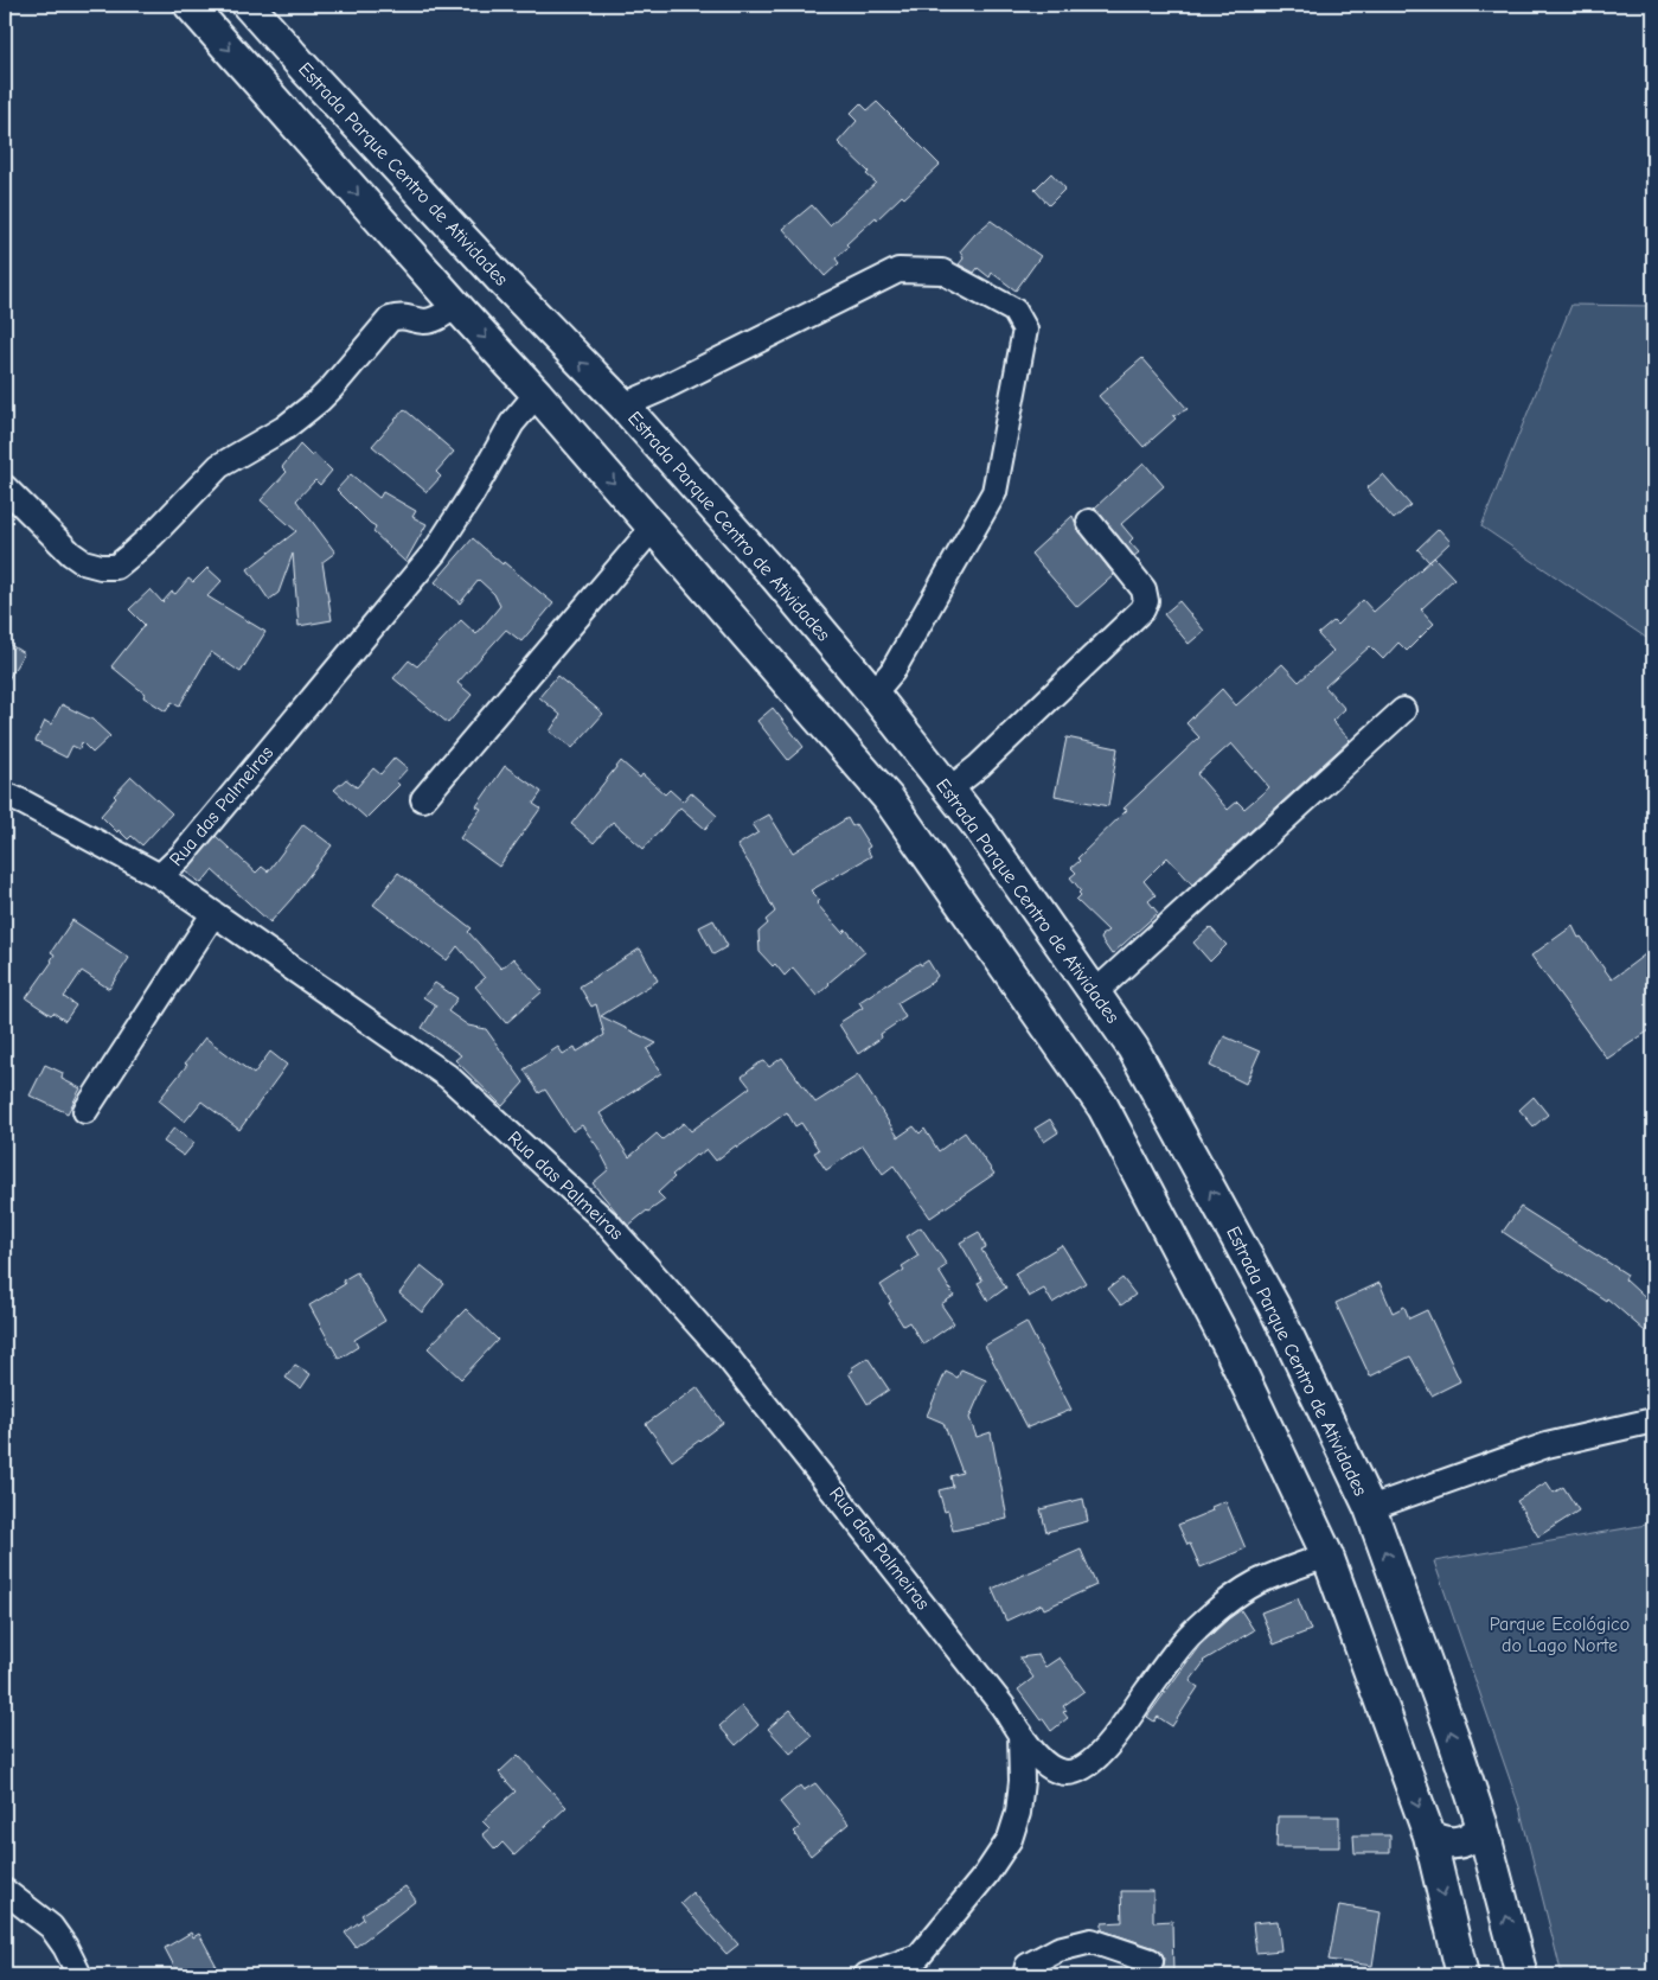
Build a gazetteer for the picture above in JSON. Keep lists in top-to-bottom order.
{
  "streets": {
    "main road": ["Estrada Parque Centro de Atividades"],
    "street": ["Rua das Palmeiras"]
  },
  "parks": ["Parque Ecológico do Lago Norte"]
}
